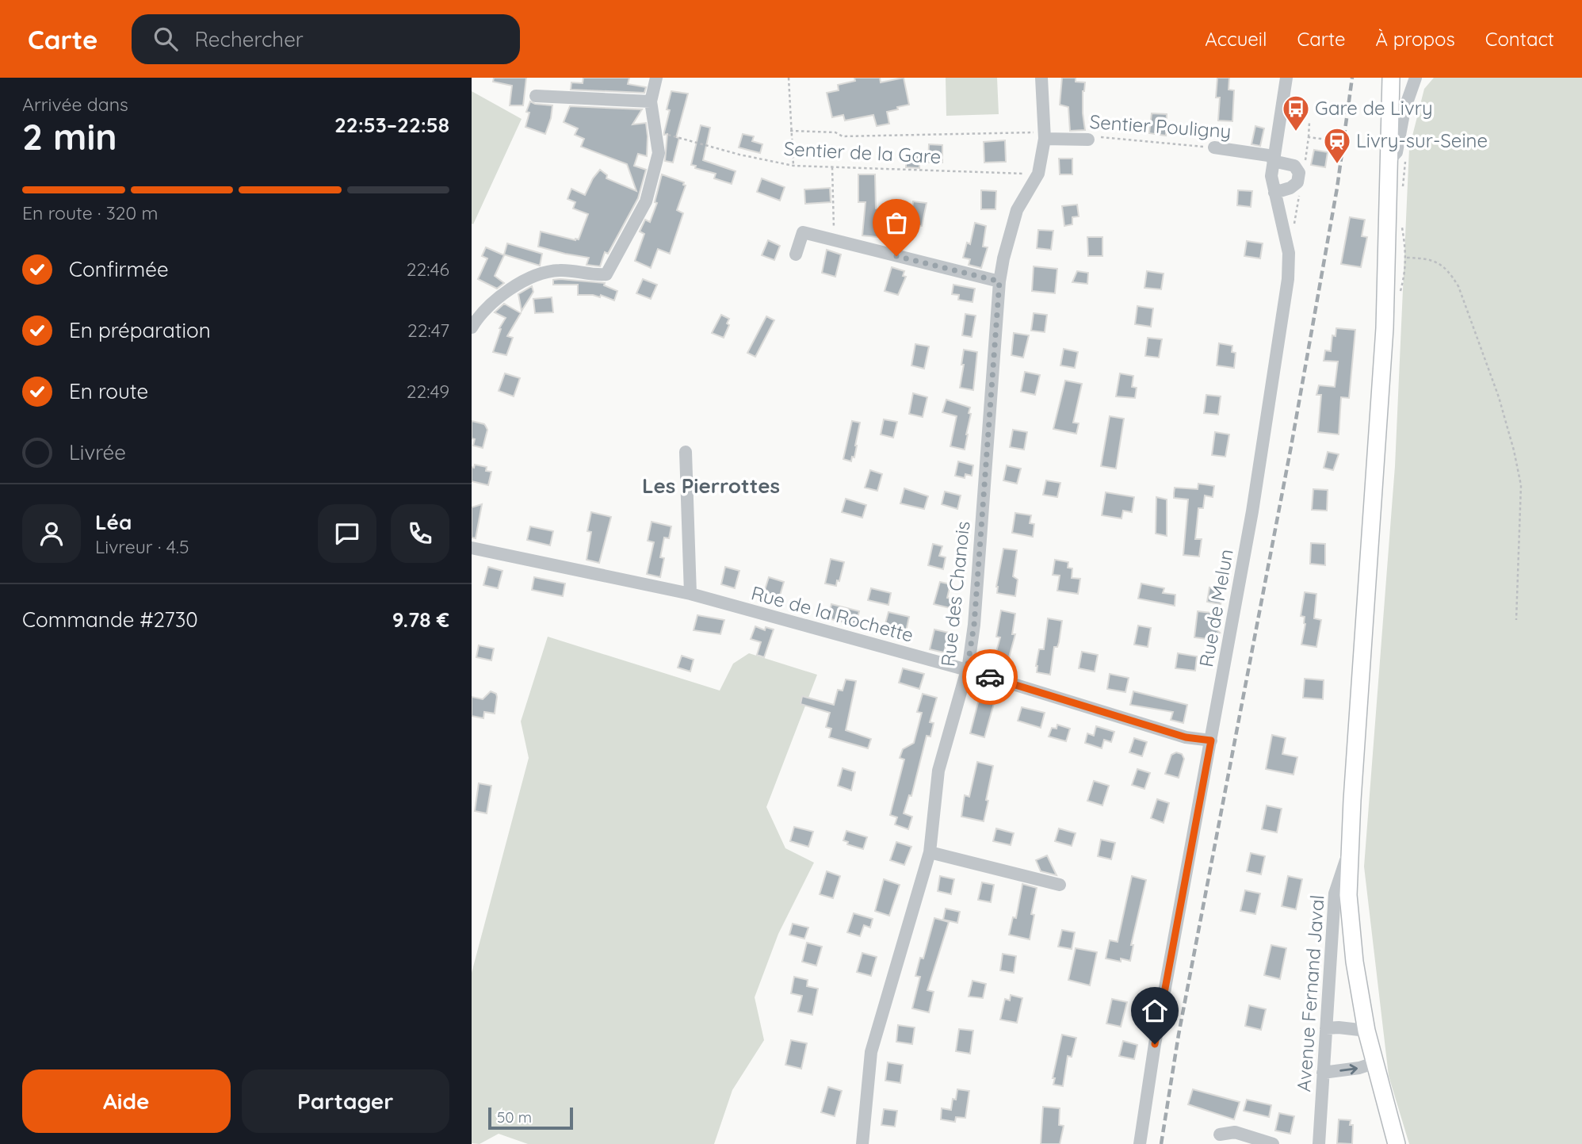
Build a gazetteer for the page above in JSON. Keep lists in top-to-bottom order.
{
  "streets": {
    "street": [
      "Sentier Pouligny",
      "Rue des Chanois",
      "Rue de Melun",
      "Rue de la Rochette",
      "Avenue Fernand Javal"
    ],
    "path": ["Sentier de la Gare"]
  },
  "crossings": [
    ["Sentier Pouligny", "Rue des Chanois"],
    ["Sentier Pouligny", "Rue de Melun"],
    ["Sentier de la Gare", "Rue des Chanois"],
    ["Rue des Chanois", "Rue de la Rochette"],
    ["Rue de Melun", "Rue de la Rochette"]
  ],
  "districts": ["Les Pierrottes"],
  "places": {
    "bus stop": ["Gare de Livry"],
    "station": ["Livry-sur-Seine"]
  },
  "scale_bar": "50 m",
  "page": {
    "header": "Carte",
    "search": "Rechercher",
    "nav": [
      "Accueil",
      "Carte",
      "À propos",
      "Contact"
    ],
    "heading": ["2 min", "Arrivée dans", "22:53–22:58"],
    "panel": [
      "Léa",
      "Livreur · 4.5",
      "Commande #2730",
      "9.78 €"
    ],
    "bar": "En route · 320 m",
    "list": [
      ["Confirmée", "22:46"],
      ["En préparation", "22:47"],
      ["En route", "22:49"],
      "Livrée"
    ],
    "buttons": ["Aide", "Partager"],
    "scale": "50 m"
  }
}
